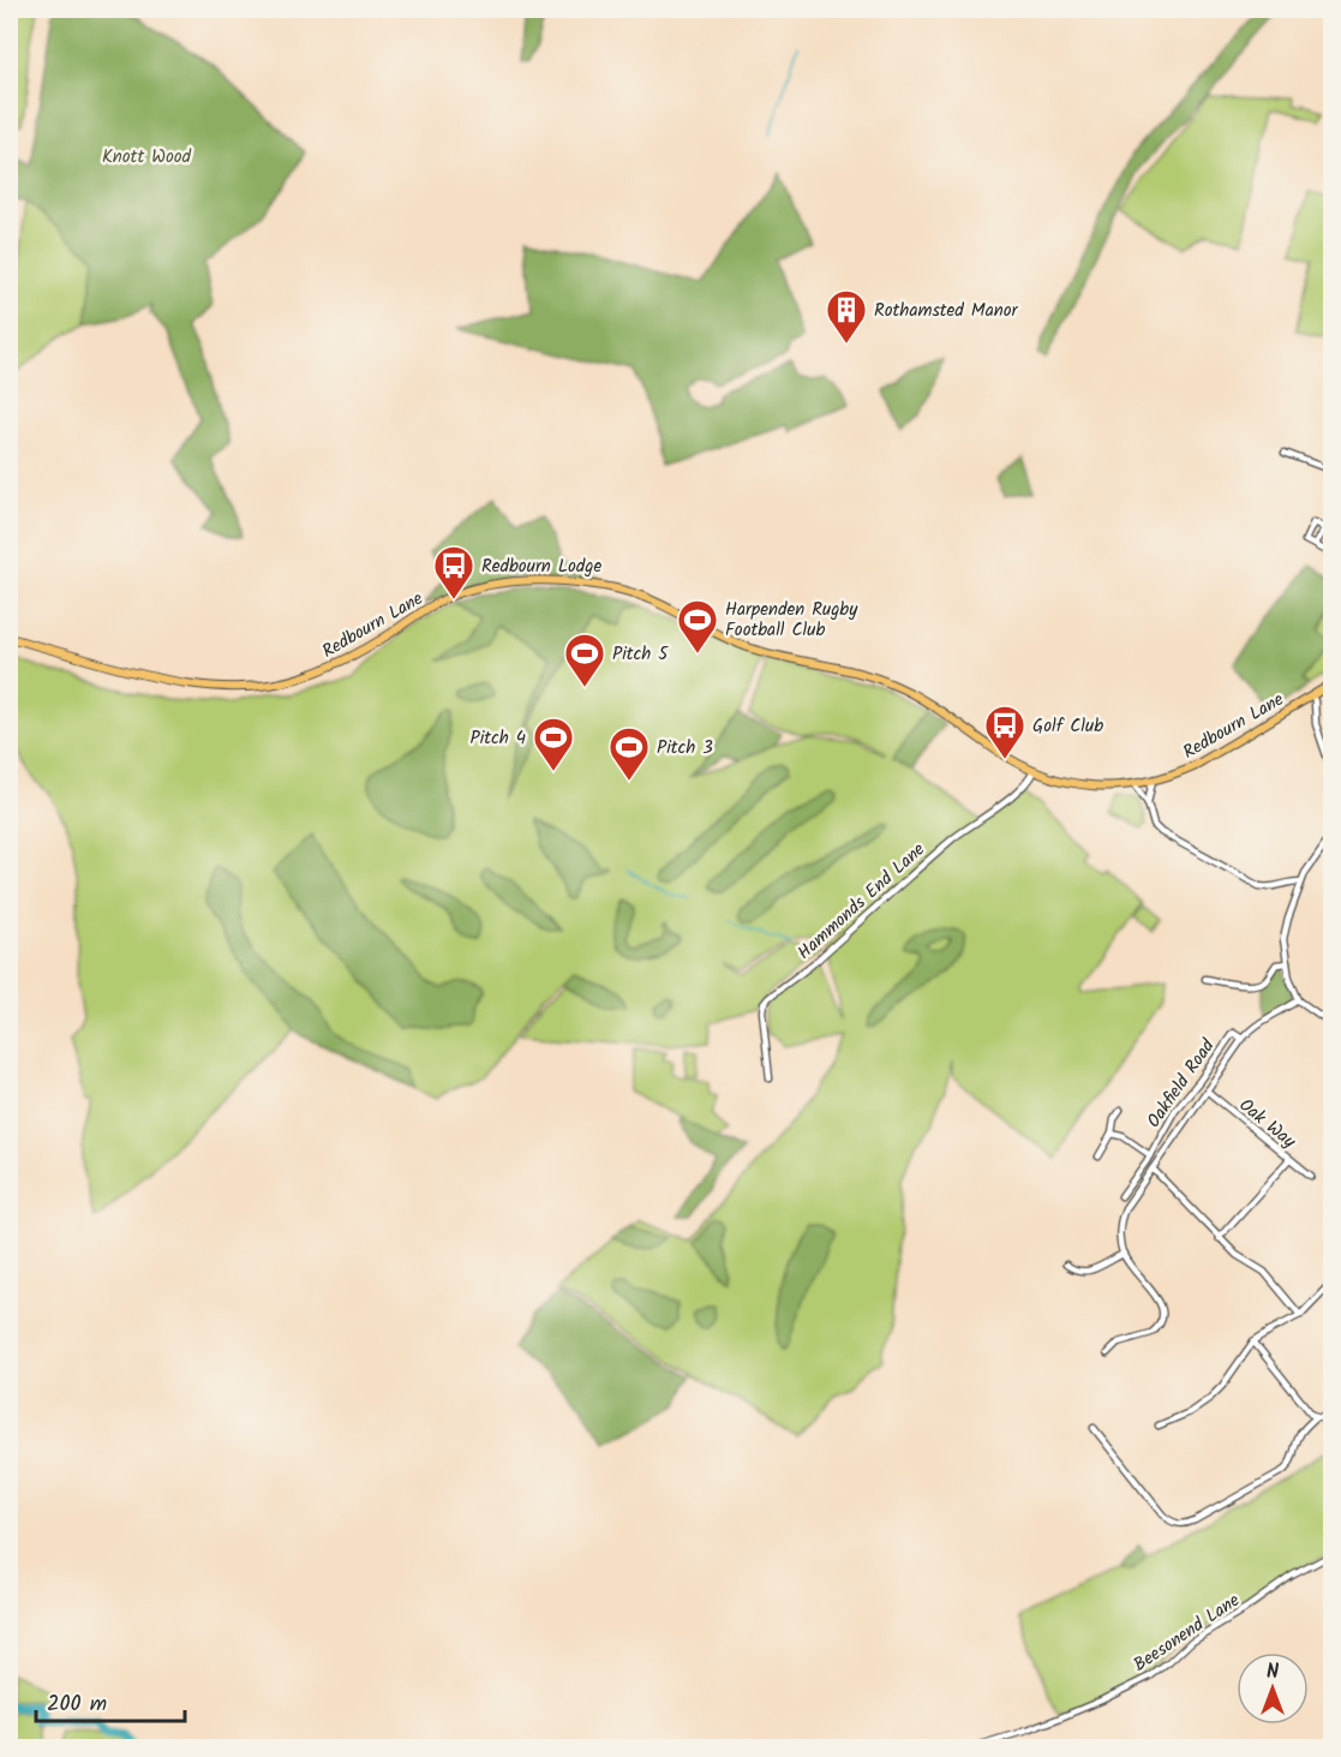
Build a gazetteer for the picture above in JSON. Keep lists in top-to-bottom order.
{
  "streets": {
    "main road": ["Redbourn Lane"],
    "street": [
      "Hammonds End Lane",
      "Oakfield Road",
      "Oak Way",
      "Beesonend Lane"
    ]
  },
  "crossings": [
    ["Redbourn Lane", "Hammonds End Lane"],
    ["Oakfield Road", "Oak Way"]
  ],
  "parks": ["Knott Wood"],
  "places": {
    "building": ["Rothamsted Manor"],
    "bus stop": ["Redbourn Lodge", "Golf Club"],
    "sports": [
      "Harpenden Rugby Football Club",
      "Pitch 5",
      "Pitch 4",
      "Pitch 3"
    ]
  },
  "scale_bar": "200 m",
  "north": "top"
}
